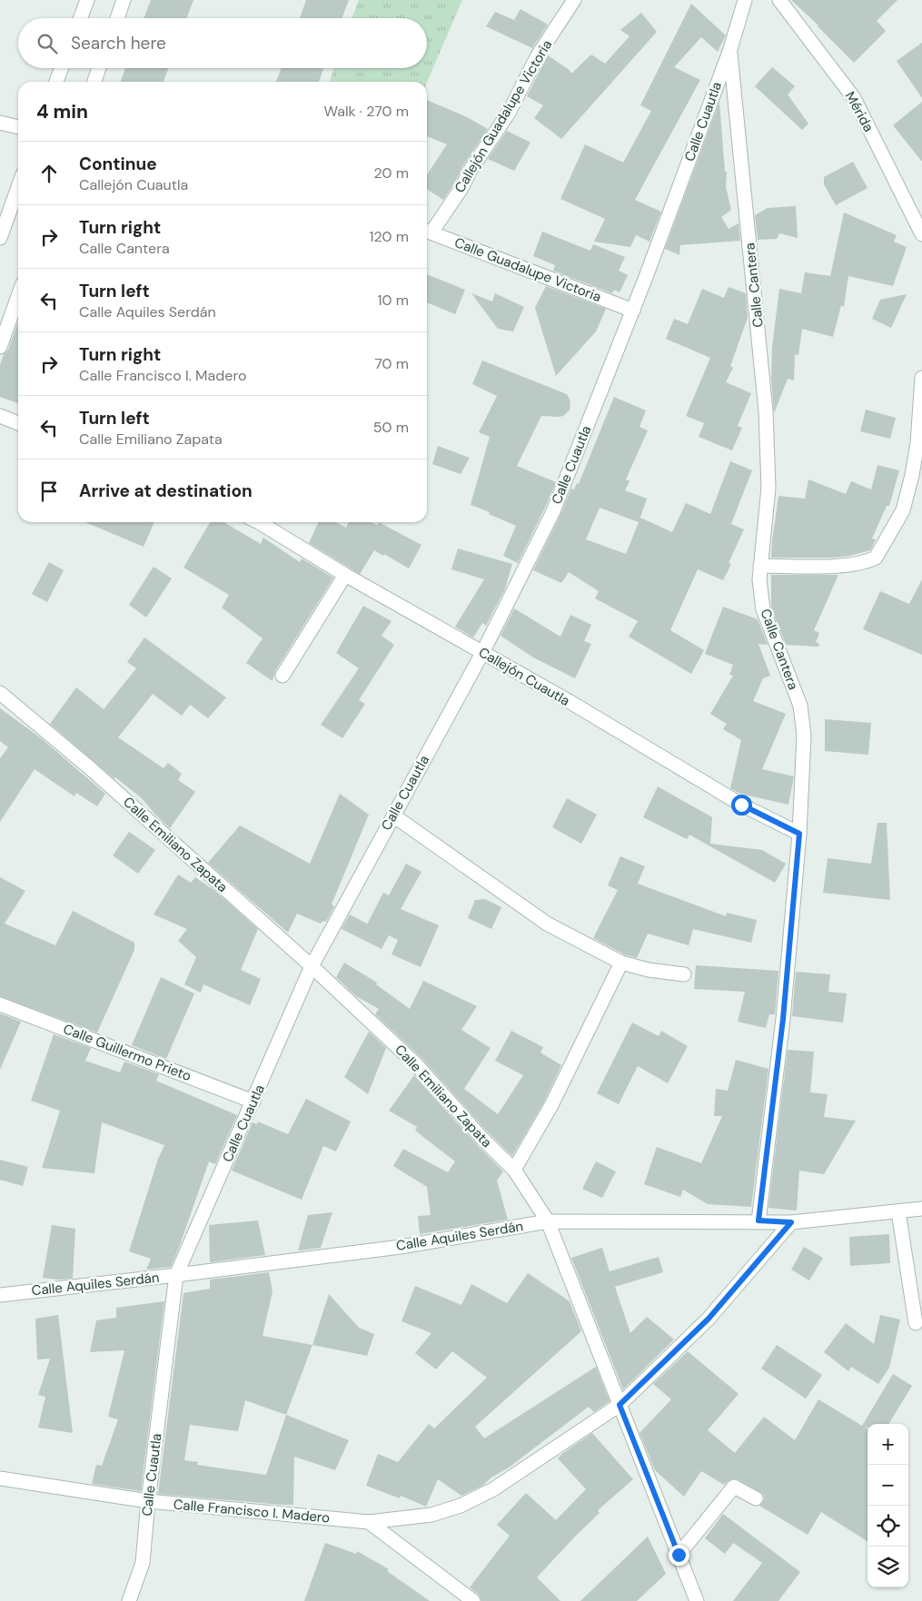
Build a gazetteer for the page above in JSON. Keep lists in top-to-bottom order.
{
  "streets": {
    "street": [
      "Mérida",
      "Callejón Guadalupe Victoria",
      "Calle Cuautla",
      "Calle Guadalupe Victoria",
      "Calle Cantera",
      "Callejón Cuautla",
      "Calle Emiliano Zapata",
      "Calle Guillermo Prieto",
      "Calle Aquiles Serdán",
      "Calle Francisco I. Madero"
    ]
  },
  "crossings": [
    ["Callejón Guadalupe Victoria", "Calle Guadalupe Victoria"],
    ["Calle Cuautla", "Calle Guadalupe Victoria"],
    ["Calle Cuautla", "Calle Cantera"],
    ["Calle Cuautla", "Callejón Cuautla"],
    ["Calle Cuautla", "Calle Emiliano Zapata"],
    ["Calle Cuautla", "Calle Guillermo Prieto"],
    ["Calle Cuautla", "Calle Aquiles Serdán"],
    ["Calle Cuautla", "Calle Francisco I. Madero"],
    ["Calle Cantera", "Callejón Cuautla"],
    ["Calle Cantera", "Calle Aquiles Serdán"],
    ["Calle Emiliano Zapata", "Calle Aquiles Serdán"],
    ["Calle Emiliano Zapata", "Calle Francisco I. Madero"],
    ["Calle Aquiles Serdán", "Calle Francisco I. Madero"]
  ],
  "page": {
    "search": "Search here",
    "heading": ["4 min", "Walk · 270 m"],
    "list": [
      ["Continue", "Callejón Cuautla", "20 m"],
      ["Turn right", "Calle Cantera", "120 m"],
      ["Turn left", "Calle Aquiles Serdán", "10 m"],
      ["Turn right", "Calle Francisco I. Madero", "70 m"],
      ["Turn left", "Calle Emiliano Zapata", "50 m"],
      "Arrive at destination"
    ],
    "map_buttons": ["+", "−"]
  }
}
